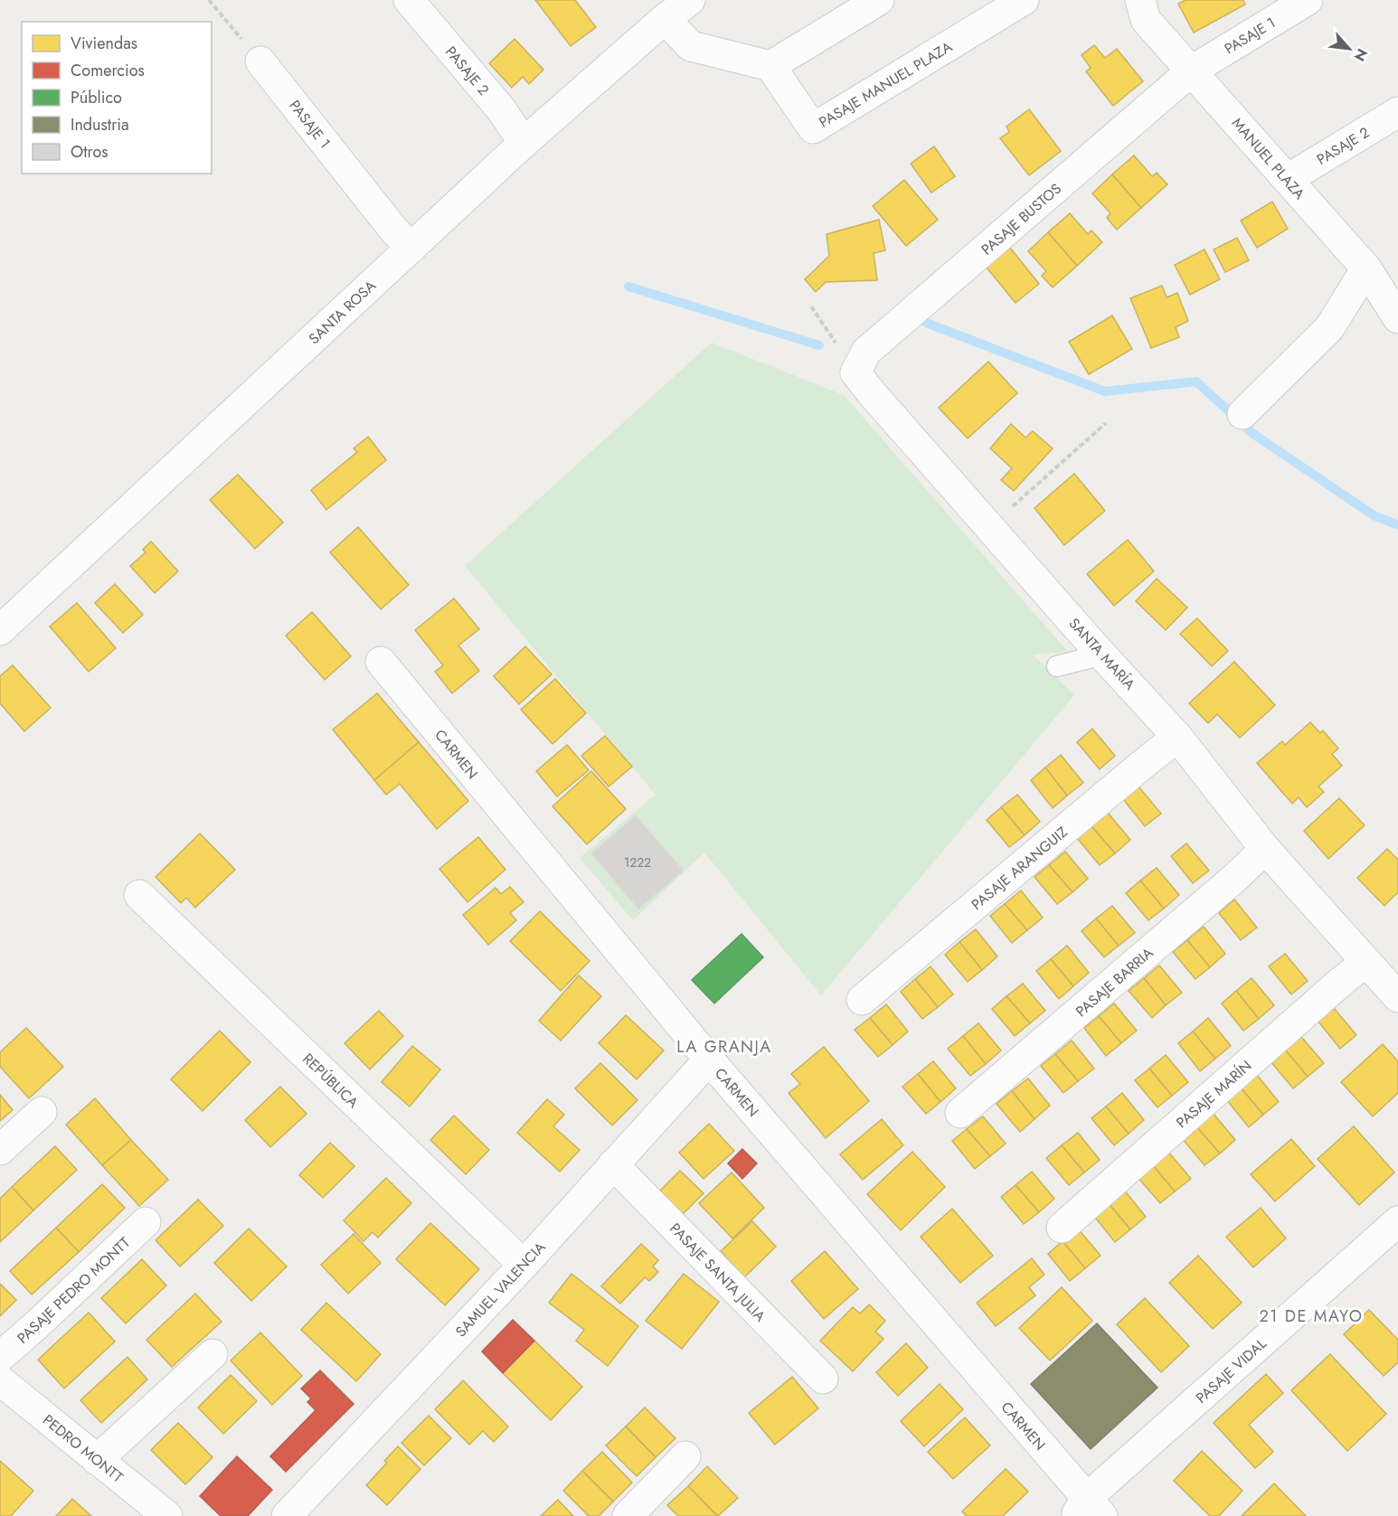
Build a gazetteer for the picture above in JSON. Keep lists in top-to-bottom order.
{
  "streets": {
    "street": [
      "PASAJE 1",
      "PASAJE 2",
      "PASAJE MANUEL PLAZA",
      "MANUEL PLAZA",
      "PASAJE BUSTOS",
      "SANTA ROSA",
      "SANTA MARÍA",
      "CARMEN",
      "PASAJE ARANGUIZ",
      "PASAJE BARRIA",
      "REPÚBLICA",
      "PASAJE MARÍN",
      "PASAJE SANTA JULIA",
      "SAMUEL VALENCIA",
      "PASAJE PEDRO MONTT",
      "PASAJE VIDAL",
      "PEDRO MONTT"
    ]
  },
  "crossings": [
    ["PASAJE 1", "MANUEL PLAZA"],
    ["PASAJE 1", "PASAJE BUSTOS"],
    ["PASAJE 1", "SANTA ROSA"],
    ["PASAJE 2", "MANUEL PLAZA"],
    ["PASAJE 2", "SANTA ROSA"],
    ["MANUEL PLAZA", "PASAJE BUSTOS"],
    ["PASAJE BUSTOS", "SANTA MARÍA"],
    ["SANTA MARÍA", "PASAJE ARANGUIZ"],
    ["SANTA MARÍA", "PASAJE BARRIA"],
    ["SANTA MARÍA", "PASAJE MARÍN"],
    ["CARMEN", "SAMUEL VALENCIA"],
    ["CARMEN", "PASAJE VIDAL"],
    ["REPÚBLICA", "SAMUEL VALENCIA"],
    ["PASAJE SANTA JULIA", "SAMUEL VALENCIA"]
  ],
  "districts": ["LA GRANJA", "21 DE MAYO"],
  "house_numbers": ["1222"],
  "legend": [
    "Viviendas",
    "Comercios",
    "Público",
    "Industria",
    "Otros"
  ],
  "north": "bottom right"
}
